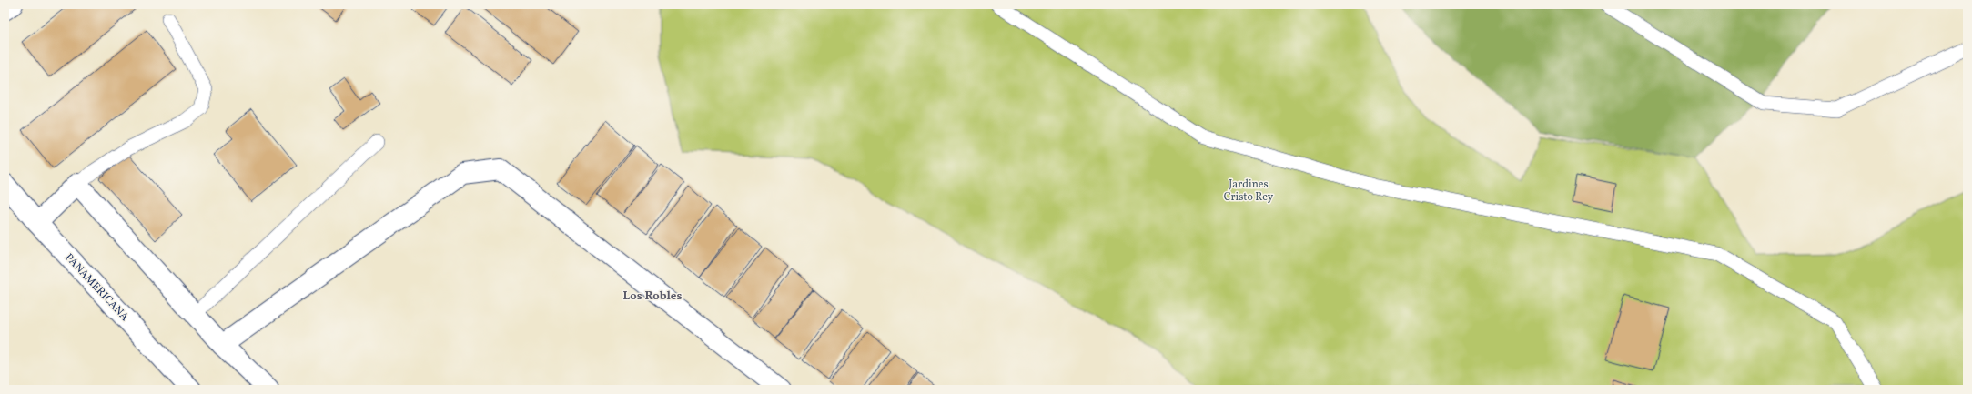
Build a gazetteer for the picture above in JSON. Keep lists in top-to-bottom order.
{
  "streets": {
    "street": ["PANAMERICANA"]
  },
  "districts": ["Los Robles"],
  "parks": ["Jardines Cristo Rey"]
}
